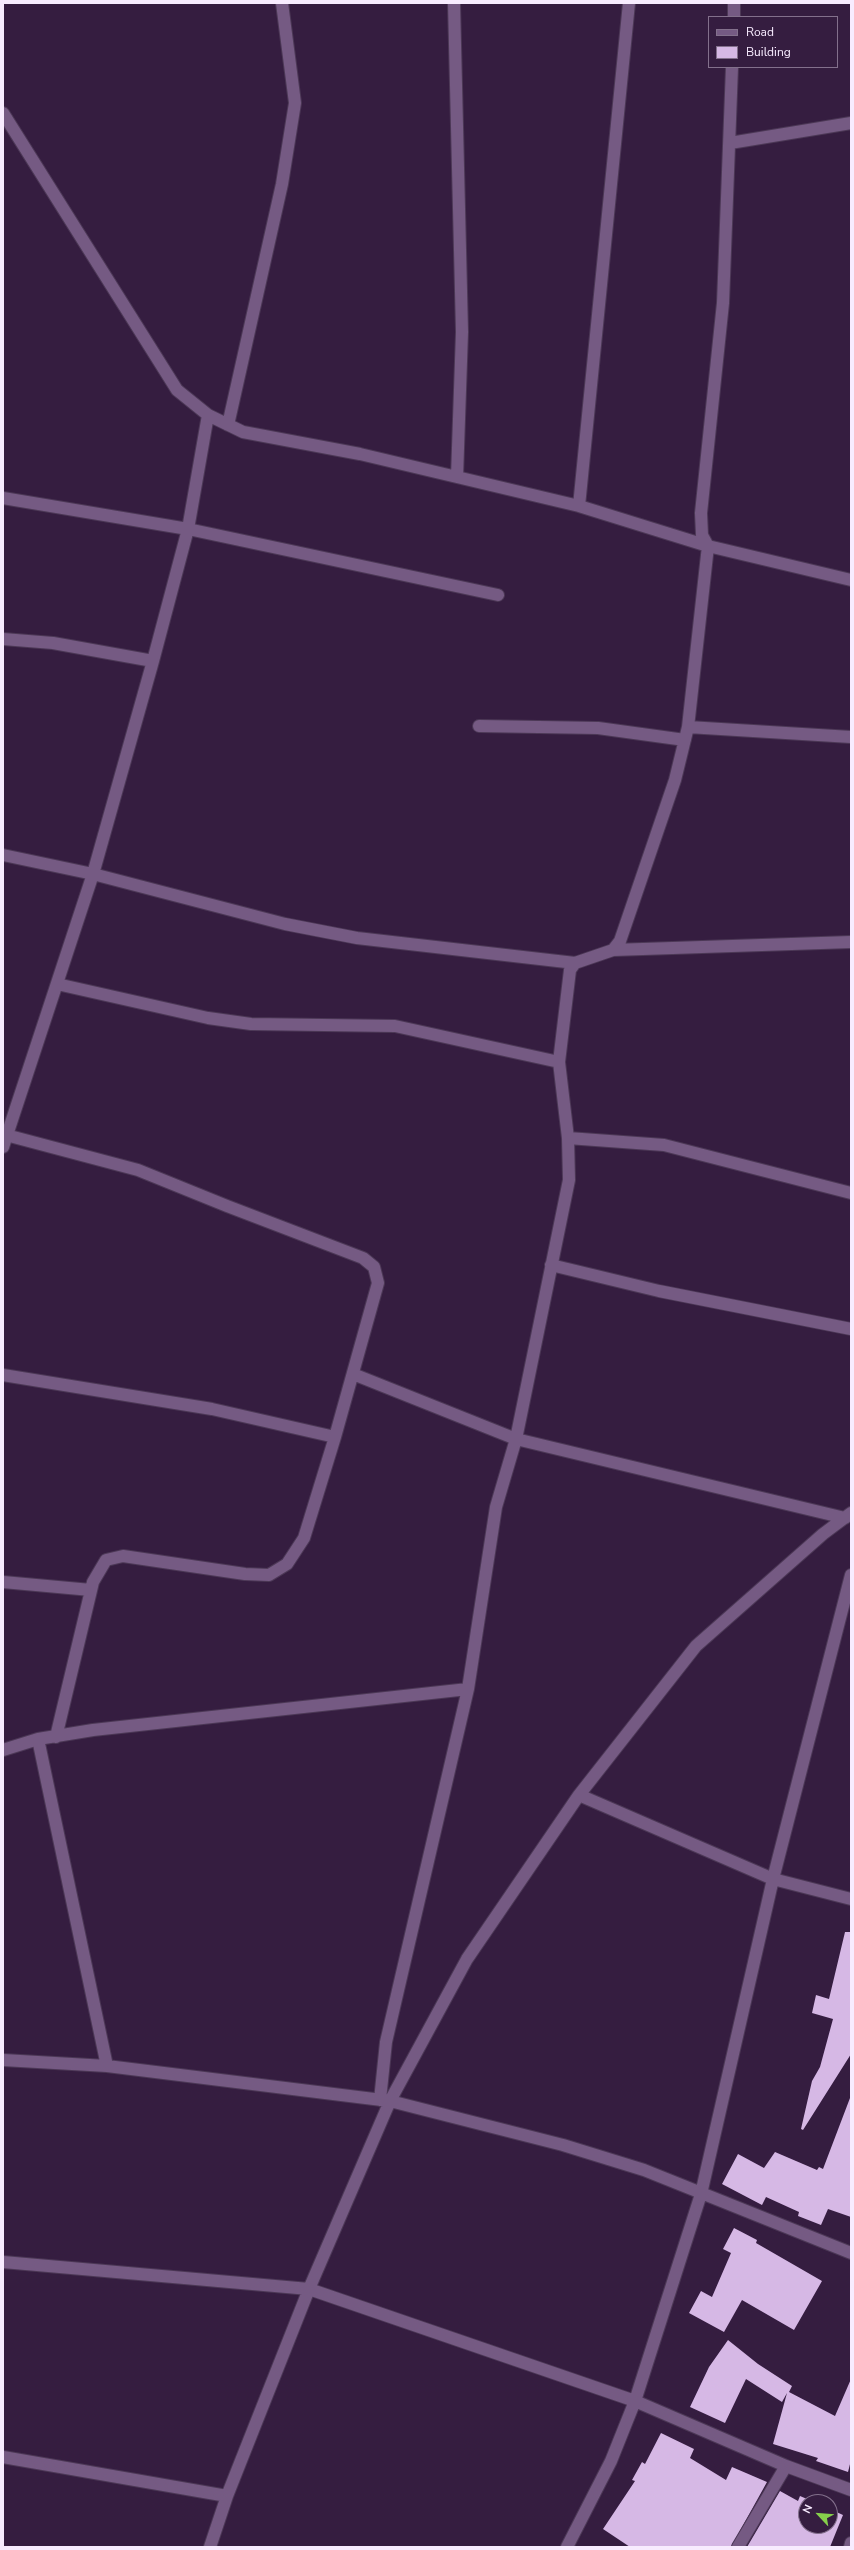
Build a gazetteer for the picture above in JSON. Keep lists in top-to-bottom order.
{
  "legend": ["Road", "Building"],
  "north": "top left"
}
